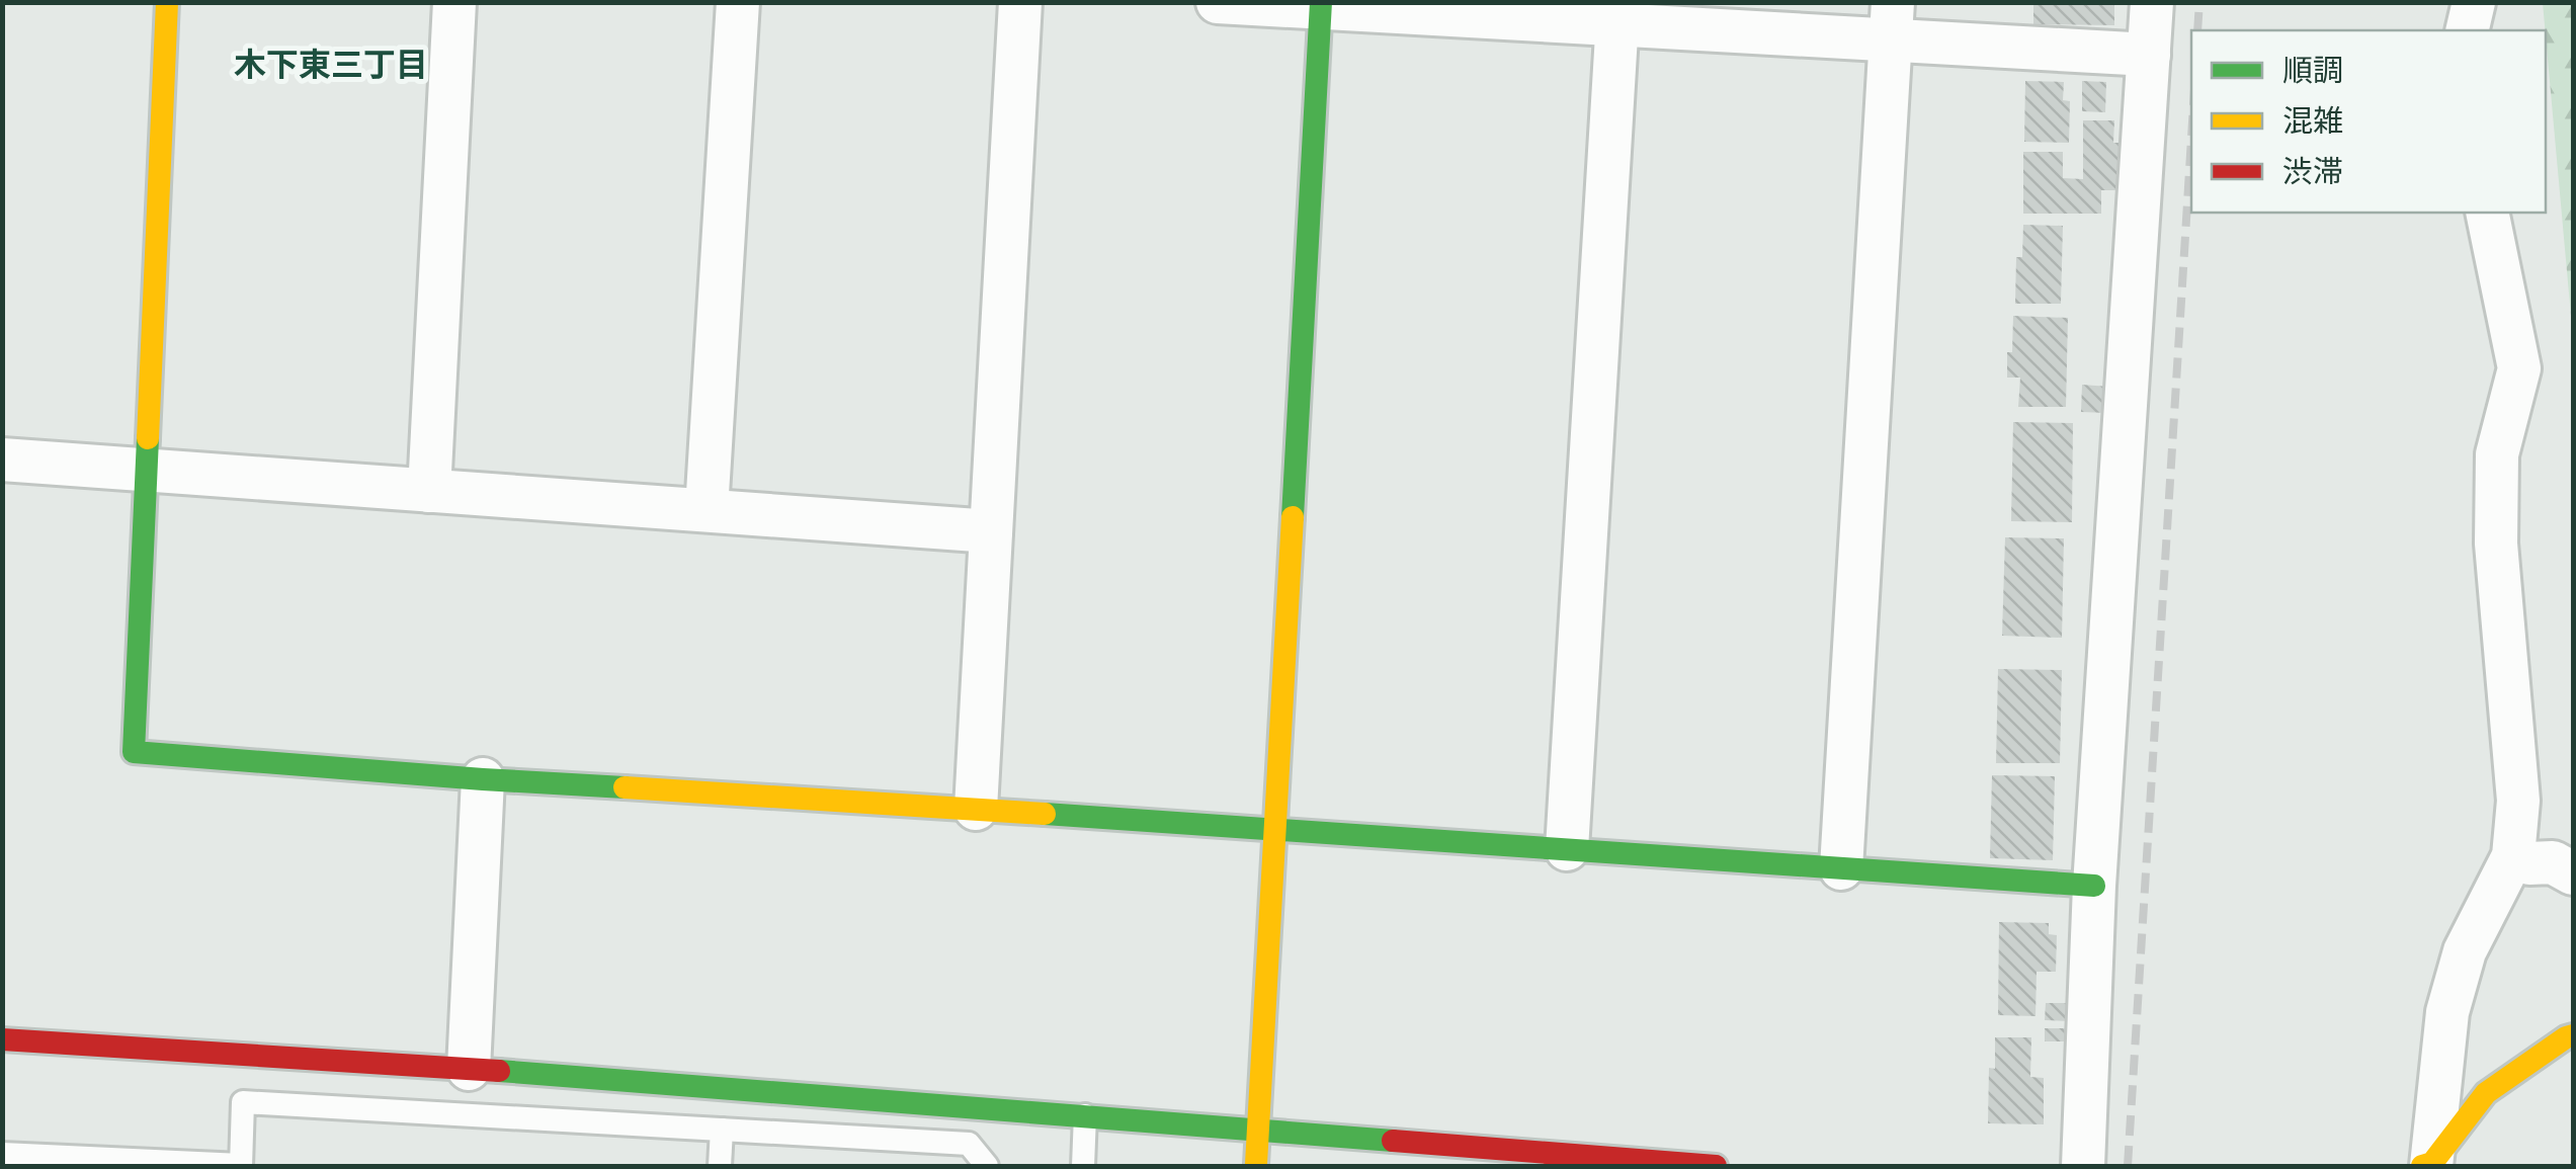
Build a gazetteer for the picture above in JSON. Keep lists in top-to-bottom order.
{
  "districts": ["木下東三丁目"],
  "legend": ["順調", "混雑", "渋滞"]
}
